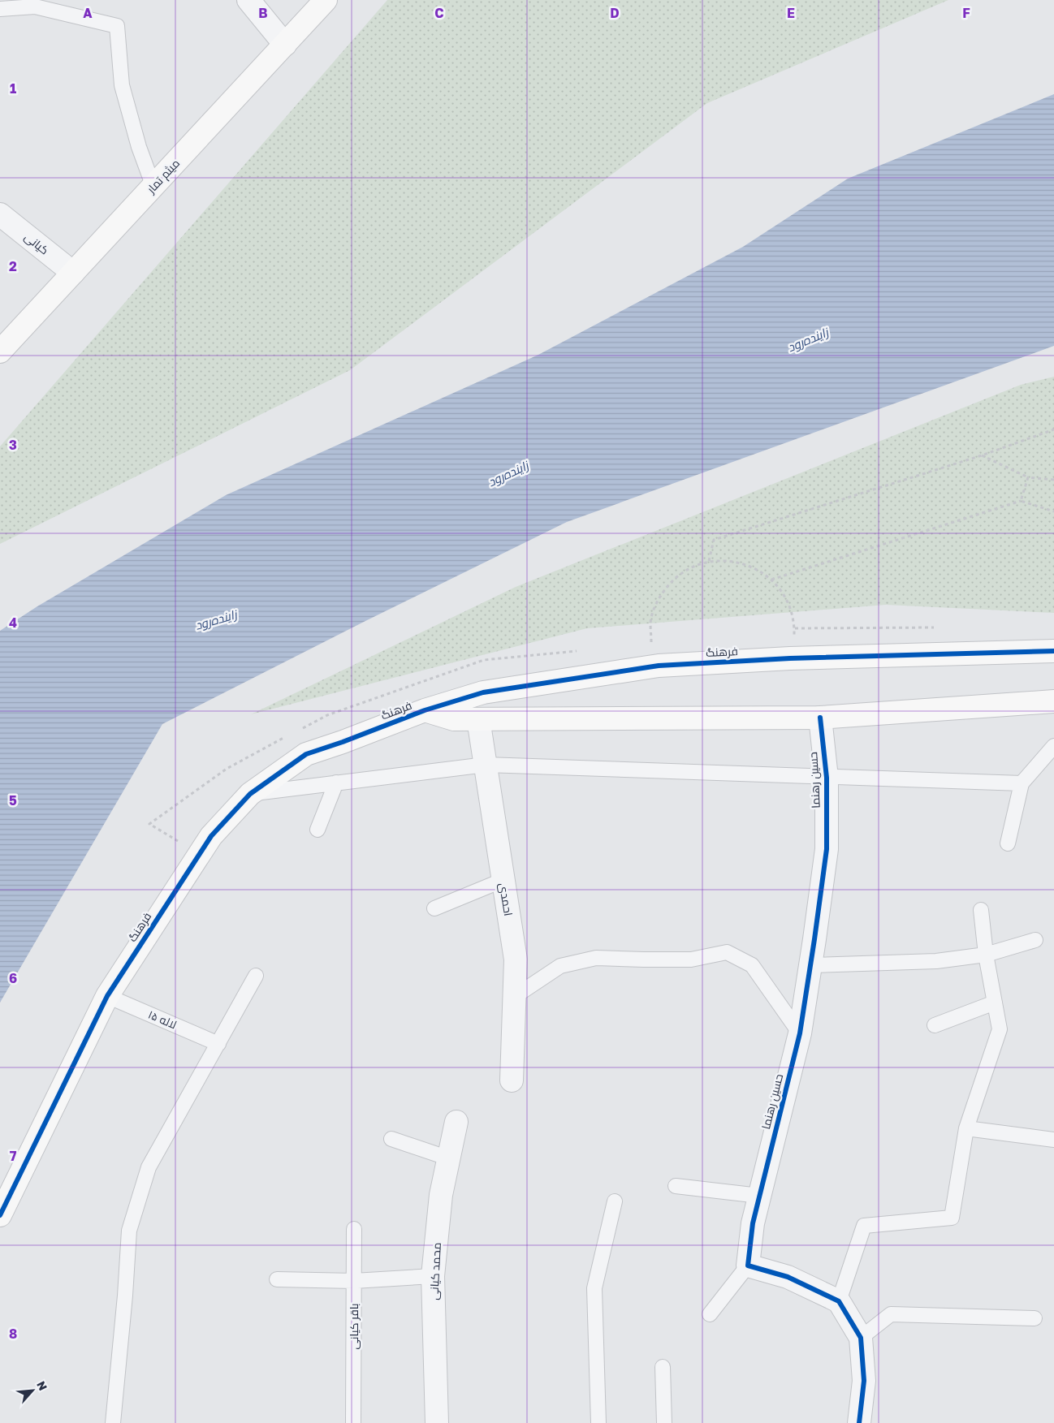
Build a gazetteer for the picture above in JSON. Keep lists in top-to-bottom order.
{
  "streets": {
    "street": [
      "میثم تمار",
      "کیانی",
      "فرهنگ",
      "حسین رهنما",
      "احمدی",
      "محمد کیانی"
    ],
    "lane": ["لاله ۱۵", "باقر کیانی"]
  },
  "crossings": [
    ["میثم تمار", "کیانی"],
    ["فرهنگ", "حسین رهنما"],
    ["فرهنگ", "احمدی"],
    ["فرهنگ", "لاله ۱۵"]
  ],
  "water": ["زاینده‌رود"],
  "north": "top right",
  "grid": {
    "columns": [
      "A",
      "B",
      "C",
      "D",
      "E",
      "F"
    ],
    "rows": [
      "1",
      "2",
      "3",
      "4",
      "5",
      "6",
      "7",
      "8"
    ]
  }
}
